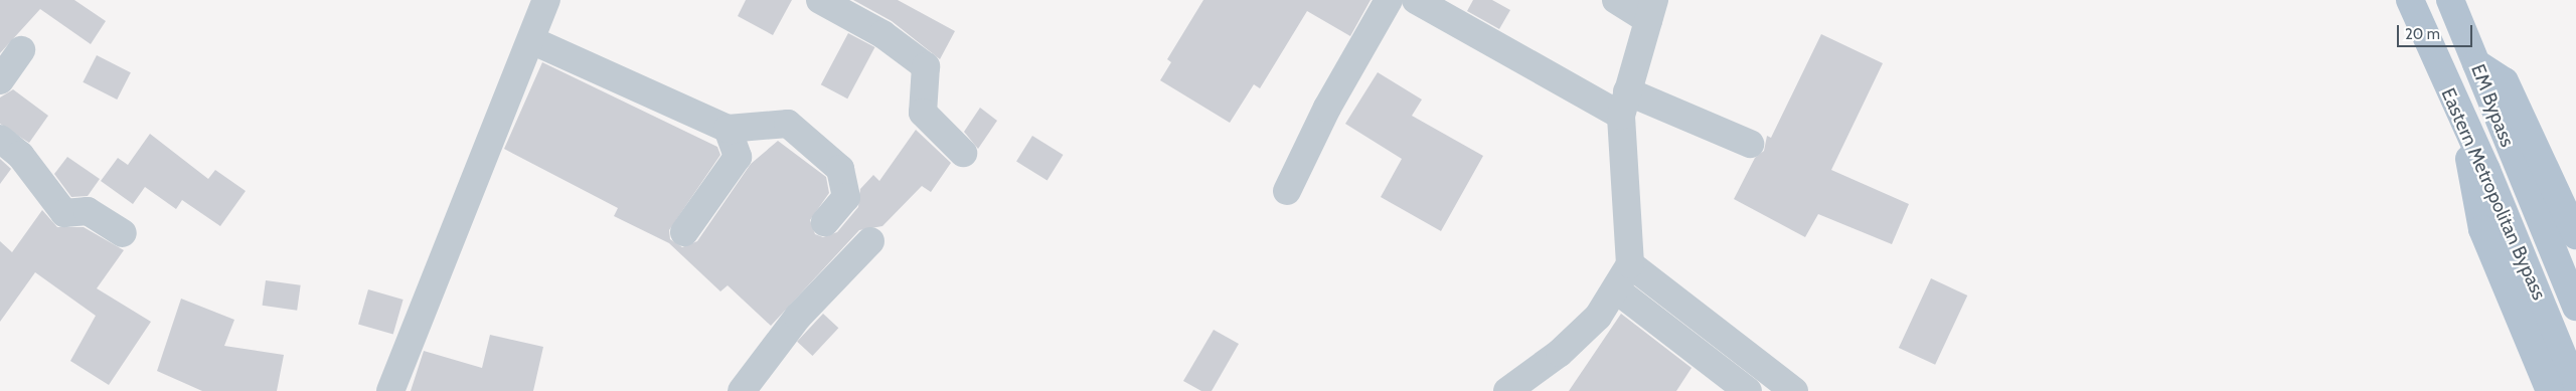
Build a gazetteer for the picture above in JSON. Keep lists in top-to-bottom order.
{
  "streets": {
    "main road": ["EM Bypass", "Eastern Metropolitan Bypass"]
  },
  "crossings": [
    ["EM Bypass", "Eastern Metropolitan Bypass"]
  ],
  "scale_bar": "20 m"
}
